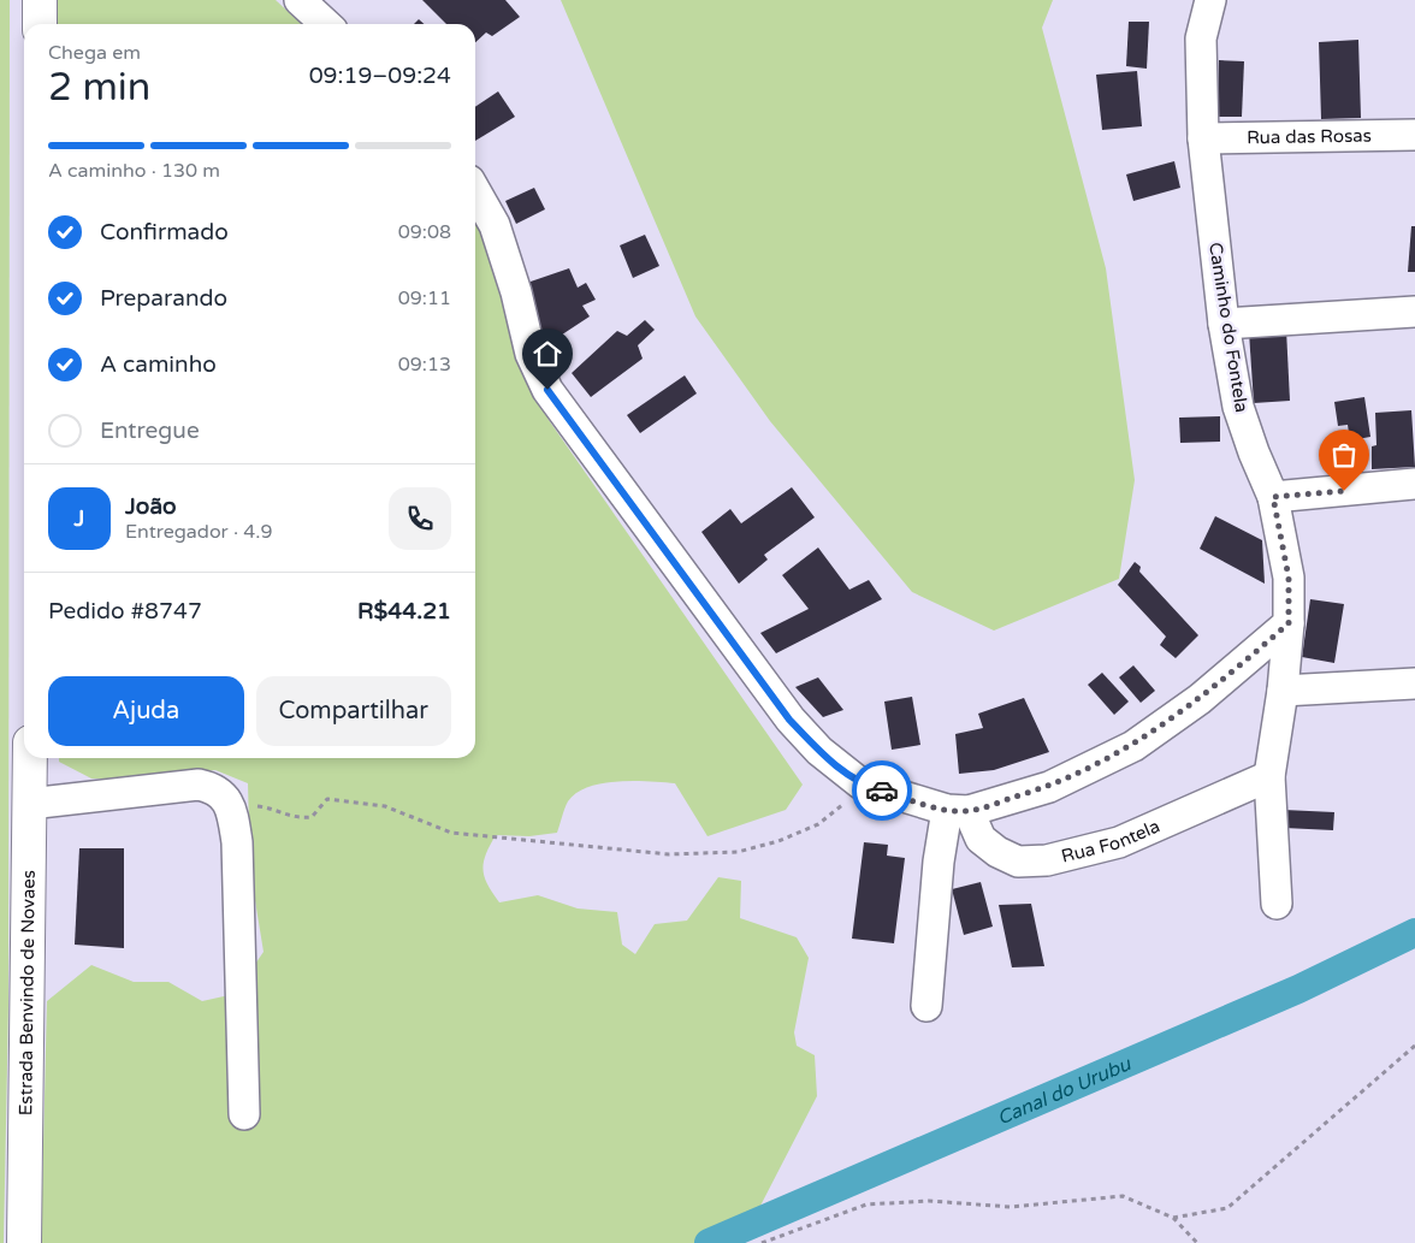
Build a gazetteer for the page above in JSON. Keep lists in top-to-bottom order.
{
  "streets": {
    "street": [
      "Rua das Rosas",
      "Caminho do Fontela",
      "Rua Fontela",
      "Estrada Benvindo de Novaes"
    ]
  },
  "crossings": [
    ["Rua das Rosas", "Caminho do Fontela"],
    ["Caminho do Fontela", "Rua Fontela"]
  ],
  "water": ["Canal do Urubu"],
  "page": {
    "heading": ["2 min", "Chega em", "09:19–09:24"],
    "panel": [
      "João",
      "Entregador · 4.9",
      "Pedido #8747",
      "R$44.21"
    ],
    "bar": "A caminho · 130 m",
    "list": [
      ["Confirmado", "09:08"],
      ["Preparando", "09:11"],
      ["A caminho", "09:13"],
      "Entregue"
    ],
    "round": "J",
    "buttons": ["Ajuda", "Compartilhar"]
  }
}
